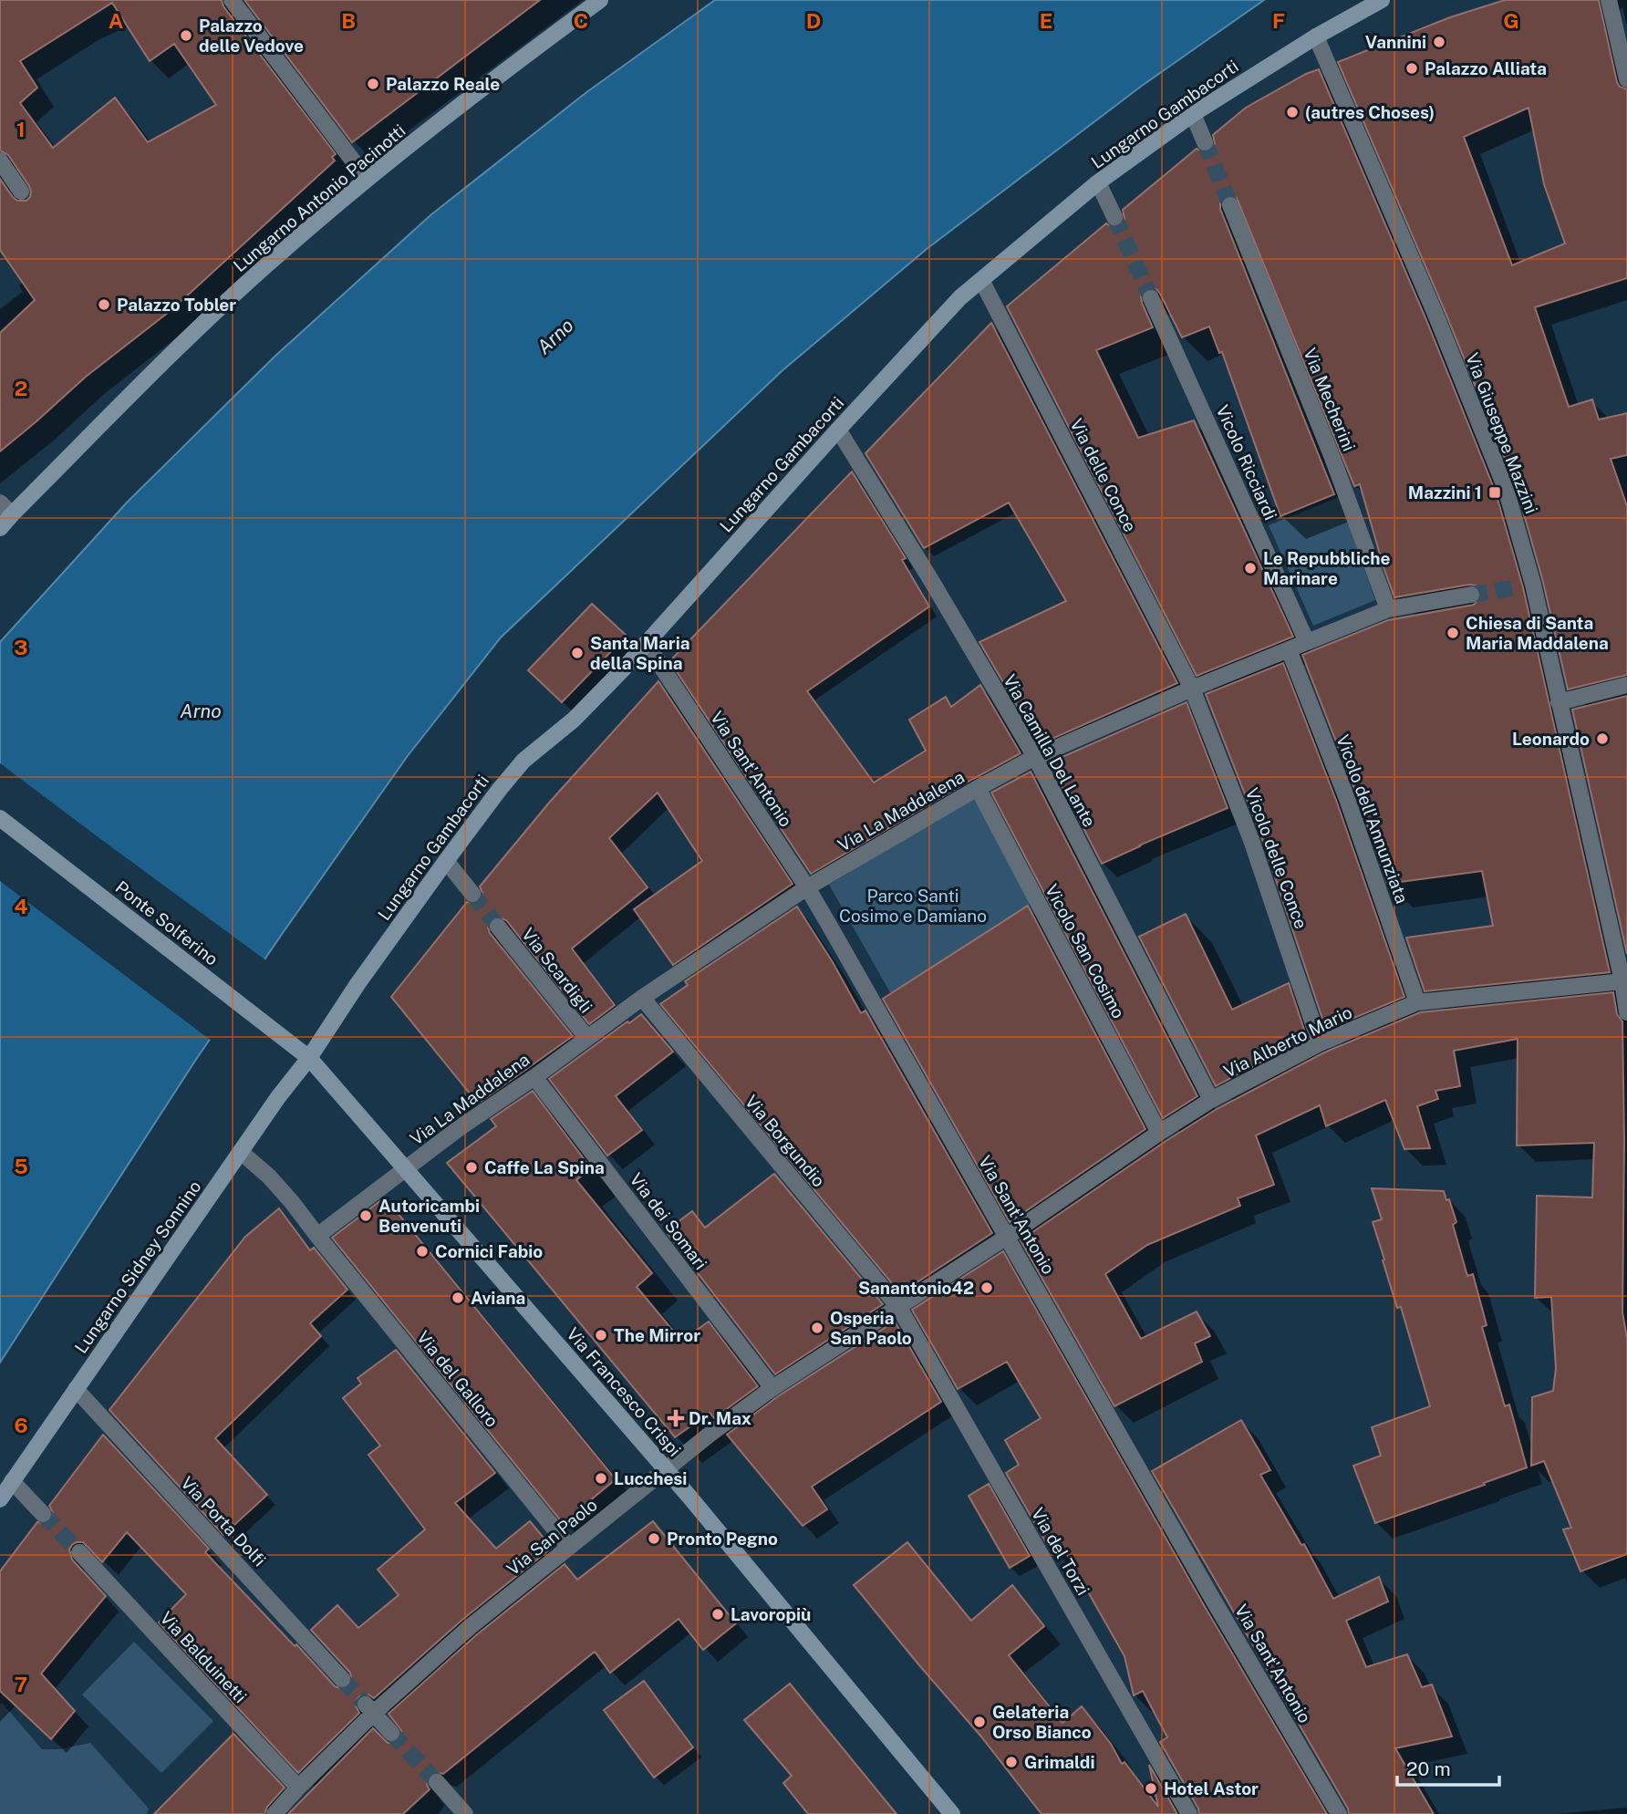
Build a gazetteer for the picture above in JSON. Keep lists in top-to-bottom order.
{
  "streets": {
    "street": [
      "Lungarno Gambacorti",
      "Lungarno Antonio Pacinotti",
      "Via Mecherini",
      "Via Giuseppe Mazzini",
      "Vicolo Ricciardi",
      "Via delle Conce",
      "Via Camilla Del Lante",
      "Via Sant'Antonio",
      "Via La Maddalena",
      "Vicolo dell'Annunziata",
      "Vicolo delle Conce",
      "Ponte Solferino",
      "Vicolo San Cosimo",
      "Via Scardigli",
      "Via Alberto Mario",
      "Via Borgundio",
      "Via dei Somari",
      "Lungarno Sidney Sonnino",
      "Via del Galloro",
      "Via Francesco Crispi",
      "Via Porta Dolfi",
      "Via San Paolo",
      "Via del Torzi",
      "Via Balduinetti"
    ]
  },
  "crossings": [
    ["Lungarno Gambacorti", "Via Giuseppe Mazzini"],
    ["Lungarno Gambacorti", "Via delle Conce"],
    ["Lungarno Gambacorti", "Via Camilla Del Lante"],
    ["Lungarno Gambacorti", "Via Sant'Antonio"],
    ["Lungarno Gambacorti", "Ponte Solferino"],
    ["Lungarno Gambacorti", "Lungarno Sidney Sonnino"],
    ["Lungarno Gambacorti", "Via Francesco Crispi"],
    ["Via Mecherini", "Via La Maddalena"],
    ["Via Giuseppe Mazzini", "Via Alberto Mario"],
    ["Vicolo Ricciardi", "Via La Maddalena"],
    ["Via delle Conce", "Via La Maddalena"],
    ["Via delle Conce", "Vicolo delle Conce"],
    ["Via Camilla Del Lante", "Via La Maddalena"],
    ["Via Camilla Del Lante", "Via Alberto Mario"],
    ["Via Sant'Antonio", "Via La Maddalena"],
    ["Via Sant'Antonio", "Via Alberto Mario"],
    ["Via Sant'Antonio", "Via San Paolo"],
    ["Via La Maddalena", "Vicolo dell'Annunziata"],
    ["Via La Maddalena", "Vicolo delle Conce"],
    ["Via La Maddalena", "Vicolo San Cosimo"],
    ["Via La Maddalena", "Via Scardigli"],
    ["Via La Maddalena", "Via Borgundio"],
    ["Via La Maddalena", "Via dei Somari"],
    ["Via La Maddalena", "Via del Galloro"],
    ["Via La Maddalena", "Via Francesco Crispi"],
    ["Vicolo dell'Annunziata", "Via Alberto Mario"],
    ["Vicolo delle Conce", "Via Alberto Mario"],
    ["Ponte Solferino", "Lungarno Sidney Sonnino"],
    ["Ponte Solferino", "Via Francesco Crispi"],
    ["Vicolo San Cosimo", "Via Alberto Mario"],
    ["Via Alberto Mario", "Via San Paolo"],
    ["Via Borgundio", "Via San Paolo"],
    ["Via Borgundio", "Via del Torzi"],
    ["Via dei Somari", "Via San Paolo"],
    ["Lungarno Sidney Sonnino", "Via del Galloro"],
    ["Lungarno Sidney Sonnino", "Via Francesco Crispi"],
    ["Lungarno Sidney Sonnino", "Via Porta Dolfi"],
    ["Via del Galloro", "Via San Paolo"],
    ["Via Francesco Crispi", "Via San Paolo"],
    ["Via San Paolo", "Via del Torzi"],
    ["Via San Paolo", "Via Balduinetti"]
  ],
  "water": ["Arno"],
  "parks": ["Parco Santi Cosimo e Damiano"],
  "places": {
    "other": [
      "Palazzo delle Vedove",
      "Vannini",
      "Palazzo Alliata",
      "Palazzo Reale",
      "(autres Choses)",
      "Palazzo Tobler",
      "Le Repubbliche Marinare",
      "Chiesa di Santa Maria Maddalena",
      "Santa Maria della Spina",
      "Leonardo",
      "Caffe La Spina",
      "Autoricambi Benvenuti",
      "Cornici Fabio",
      "Sanantonio42",
      "Aviana",
      "Osperia San Paolo",
      "The Mirror",
      "Lucchesi",
      "Pronto Pegno",
      "Lavoropiù",
      "Gelateria Orso Bianco",
      "Grimaldi",
      "Hotel Astor"
    ],
    "transit": ["Mazzini 1"],
    "health": ["Dr. Max"]
  },
  "scale_bar": "20 m",
  "grid": {
    "columns": [
      "A",
      "B",
      "C",
      "D",
      "E",
      "F",
      "G"
    ],
    "rows": [
      "1",
      "2",
      "3",
      "4",
      "5",
      "6",
      "7"
    ]
  }
}
